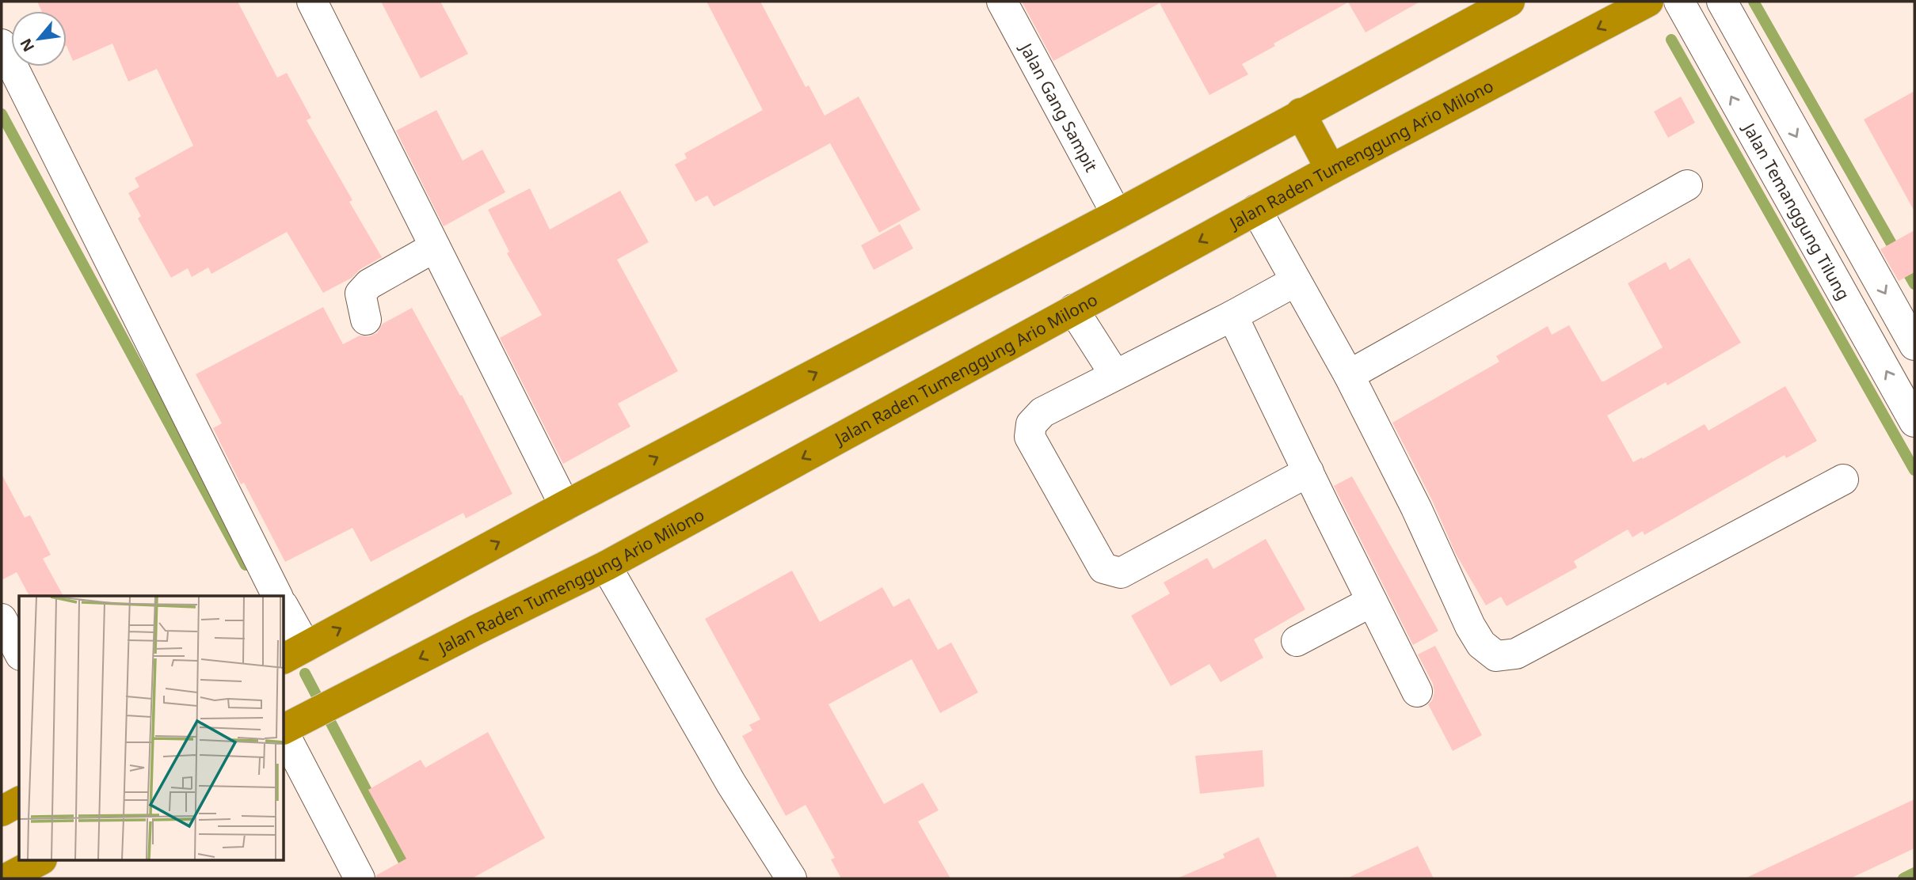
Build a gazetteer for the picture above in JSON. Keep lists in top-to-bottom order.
{
  "streets": {
    "highway": ["Jalan Raden Tumenggung Ario Milono"],
    "street": ["Jalan Gang Sampit", "Jalan Temanggung Tilung"]
  },
  "north": "bottom left"
}
